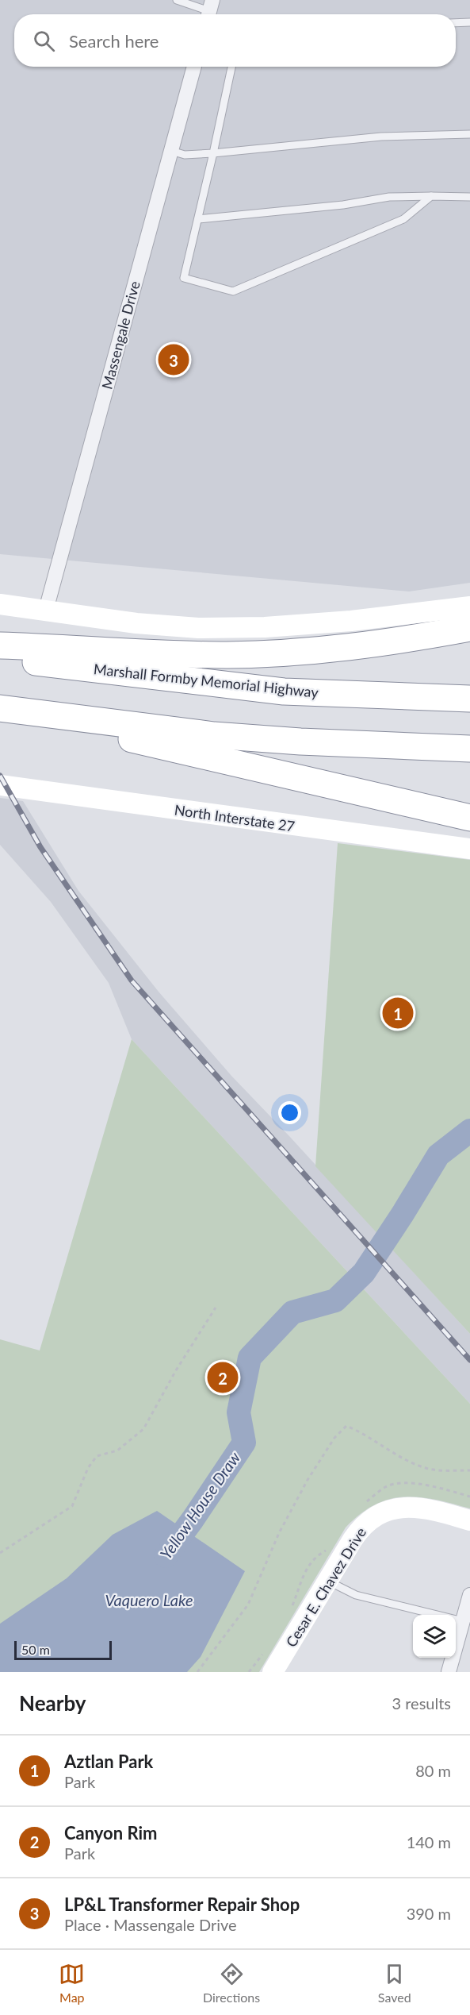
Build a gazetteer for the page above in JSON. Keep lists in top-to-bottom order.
{
  "streets": {
    "highway": ["Marshall Formby Memorial Highway"],
    "main road": ["North Interstate 27", "Cesar E. Chavez Drive"],
    "street": ["Massengale Drive"]
  },
  "water": ["Yellow House Draw", "Vaquero Lake"],
  "scale_bar": "50 m",
  "page": {
    "search": "Search here",
    "pins": ["3", "1", "2"],
    "scale": "50 m",
    "heading": ["Nearby", "3 results"],
    "list": [
      {
        "mark": "1",
        "name": "Aztlan Park",
        "note": "Park",
        "value": "80 m"
      },
      {
        "mark": "2",
        "name": "Canyon Rim",
        "note": "Park",
        "value": "140 m"
      },
      {
        "mark": "3",
        "name": "LP&L Transformer Repair Shop",
        "note": "Place · Massengale Drive",
        "value": "390 m"
      }
    ],
    "nav": ["Map", "Directions", "Saved"]
  }
}
